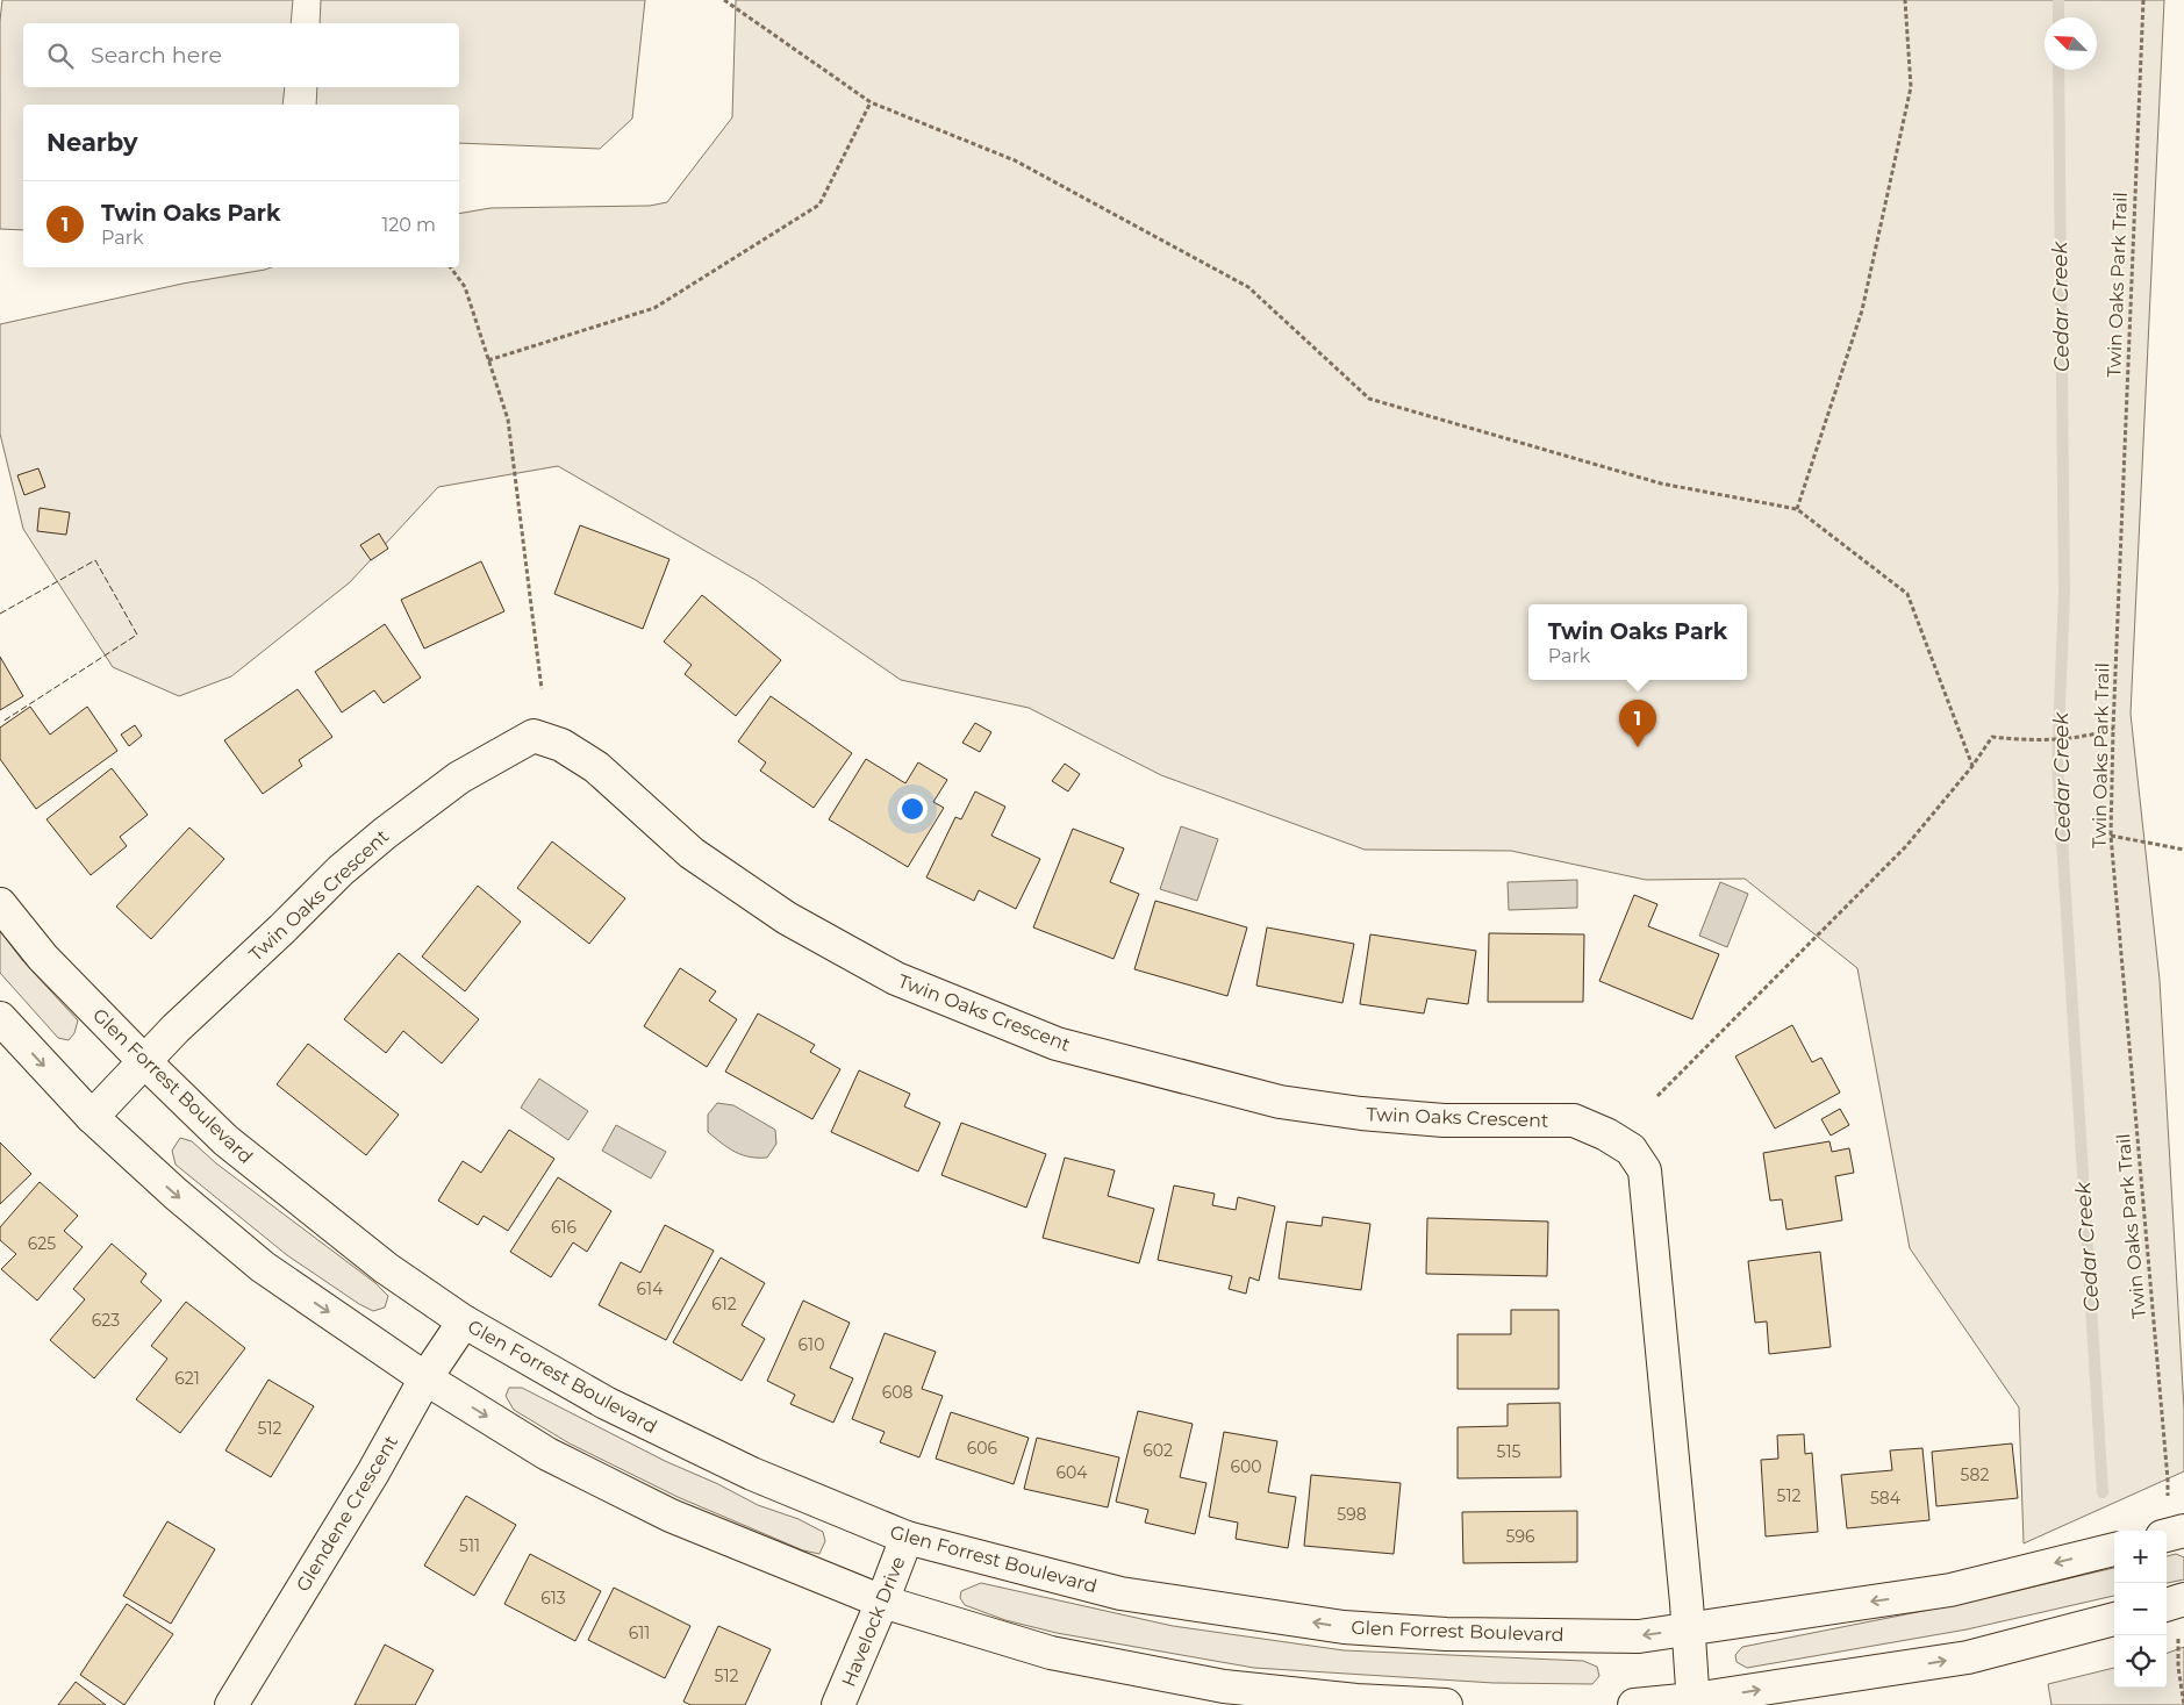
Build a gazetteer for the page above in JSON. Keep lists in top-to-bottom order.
{
  "streets": {
    "street": [
      "Twin Oaks Crescent",
      "Glen Forrest Boulevard",
      "Glendene Crescent",
      "Havelock Drive"
    ],
    "path": ["Twin Oaks Park Trail"]
  },
  "crossings": [
    ["Twin Oaks Crescent", "Glen Forrest Boulevard"],
    ["Glen Forrest Boulevard", "Glendene Crescent"],
    ["Glen Forrest Boulevard", "Havelock Drive"]
  ],
  "water": ["Cedar Creek"],
  "house_numbers": [
    "616",
    "625",
    "614",
    "612",
    "623",
    "610",
    "621",
    "608",
    "512",
    "606",
    "602",
    "515",
    "600",
    "604",
    "582",
    "512",
    "584",
    "598",
    "596",
    "511",
    "613",
    "611",
    "512"
  ],
  "north": "top left",
  "page": {
    "search": "Search here",
    "heading": "Nearby",
    "list": [
      {
        "mark": "1",
        "name": "Twin Oaks Park",
        "note": "Park",
        "value": "120 m"
      }
    ],
    "popup": ["Twin Oaks Park", "Park"],
    "pins": "1",
    "map_buttons": ["+", "−"]
  }
}
